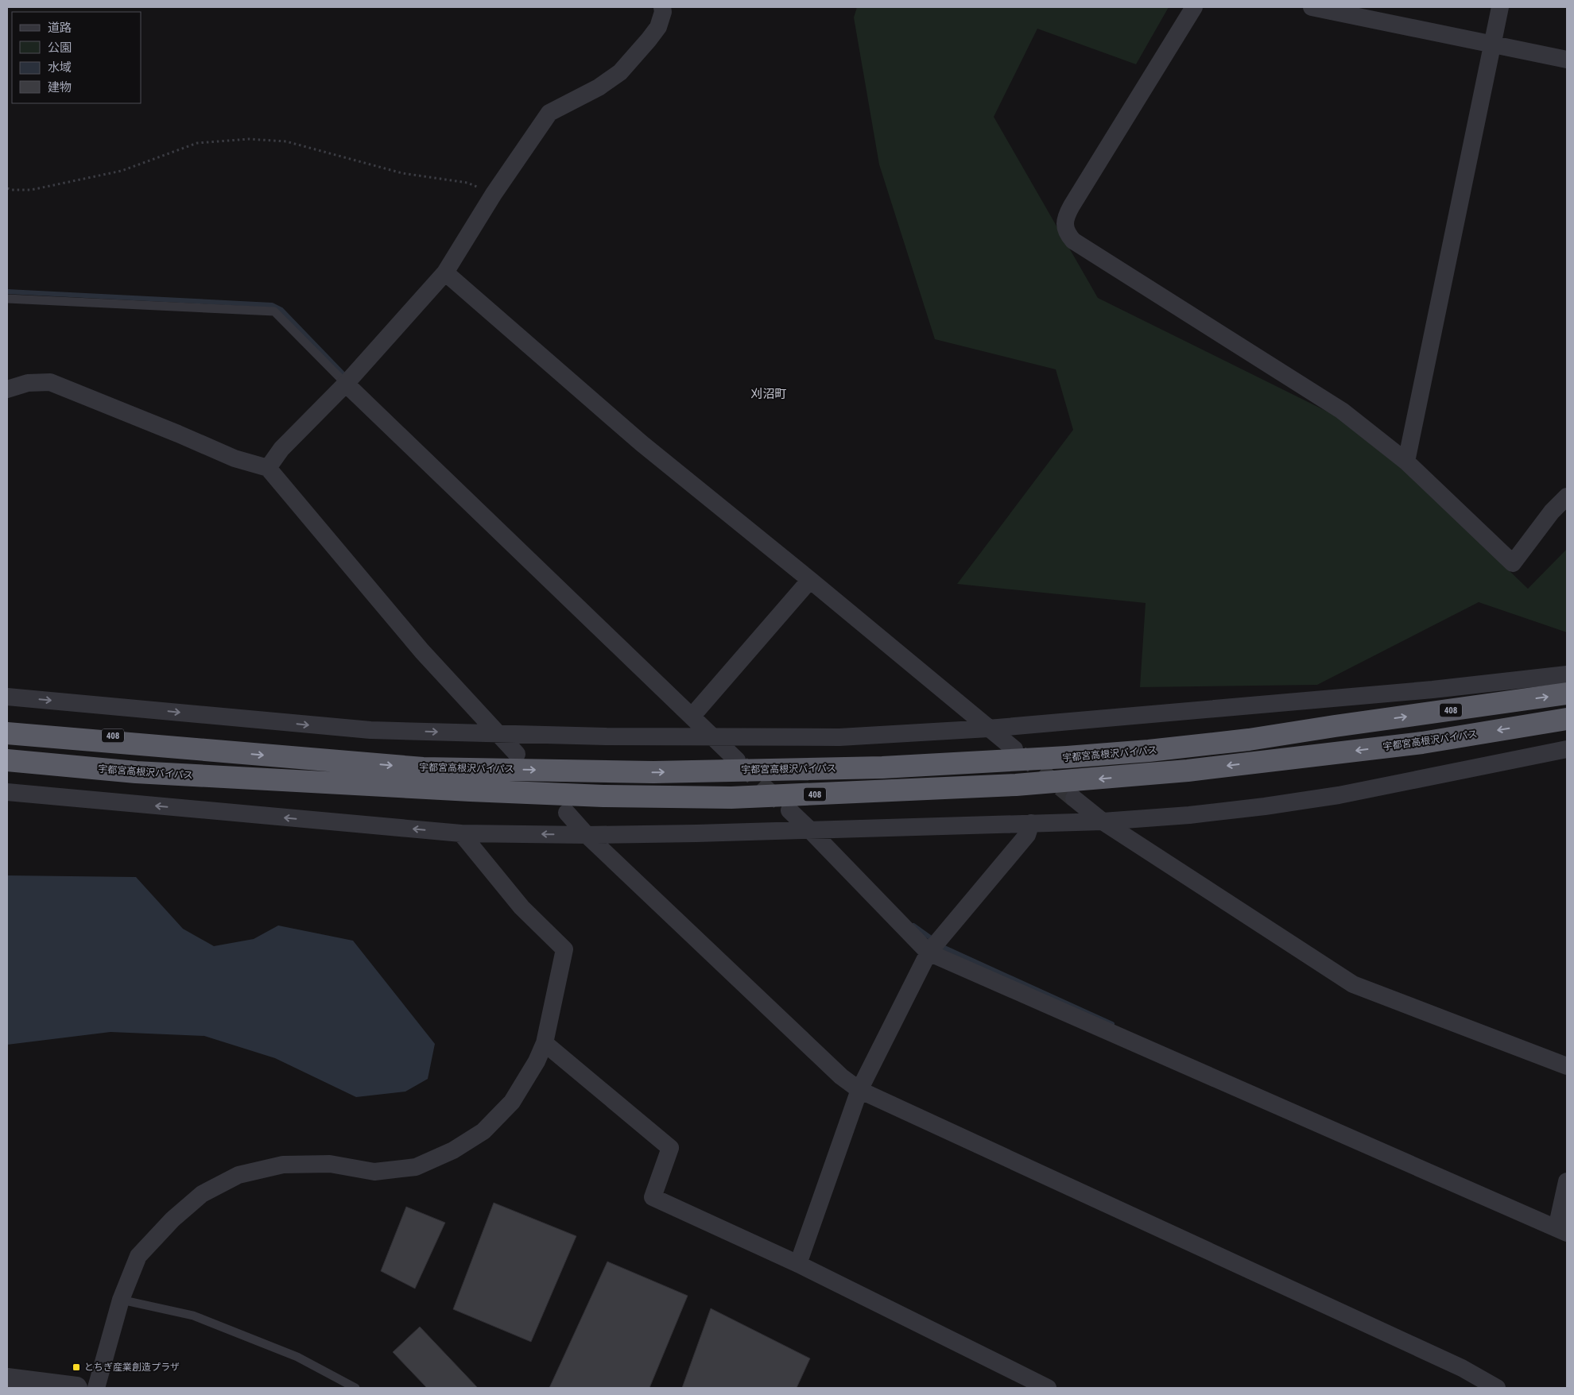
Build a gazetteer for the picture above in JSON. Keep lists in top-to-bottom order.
{
  "streets": {
    "highway": ["408", "宇都宮高根沢バイパス"]
  },
  "crossings": [
    ["408", "宇都宮高根沢バイパス"]
  ],
  "districts": ["刈沼町"],
  "places": {
    "transit": ["とちぎ産業創造プラザ"]
  },
  "legend": [
    "道路",
    "公園",
    "水域",
    "建物"
  ]
}
